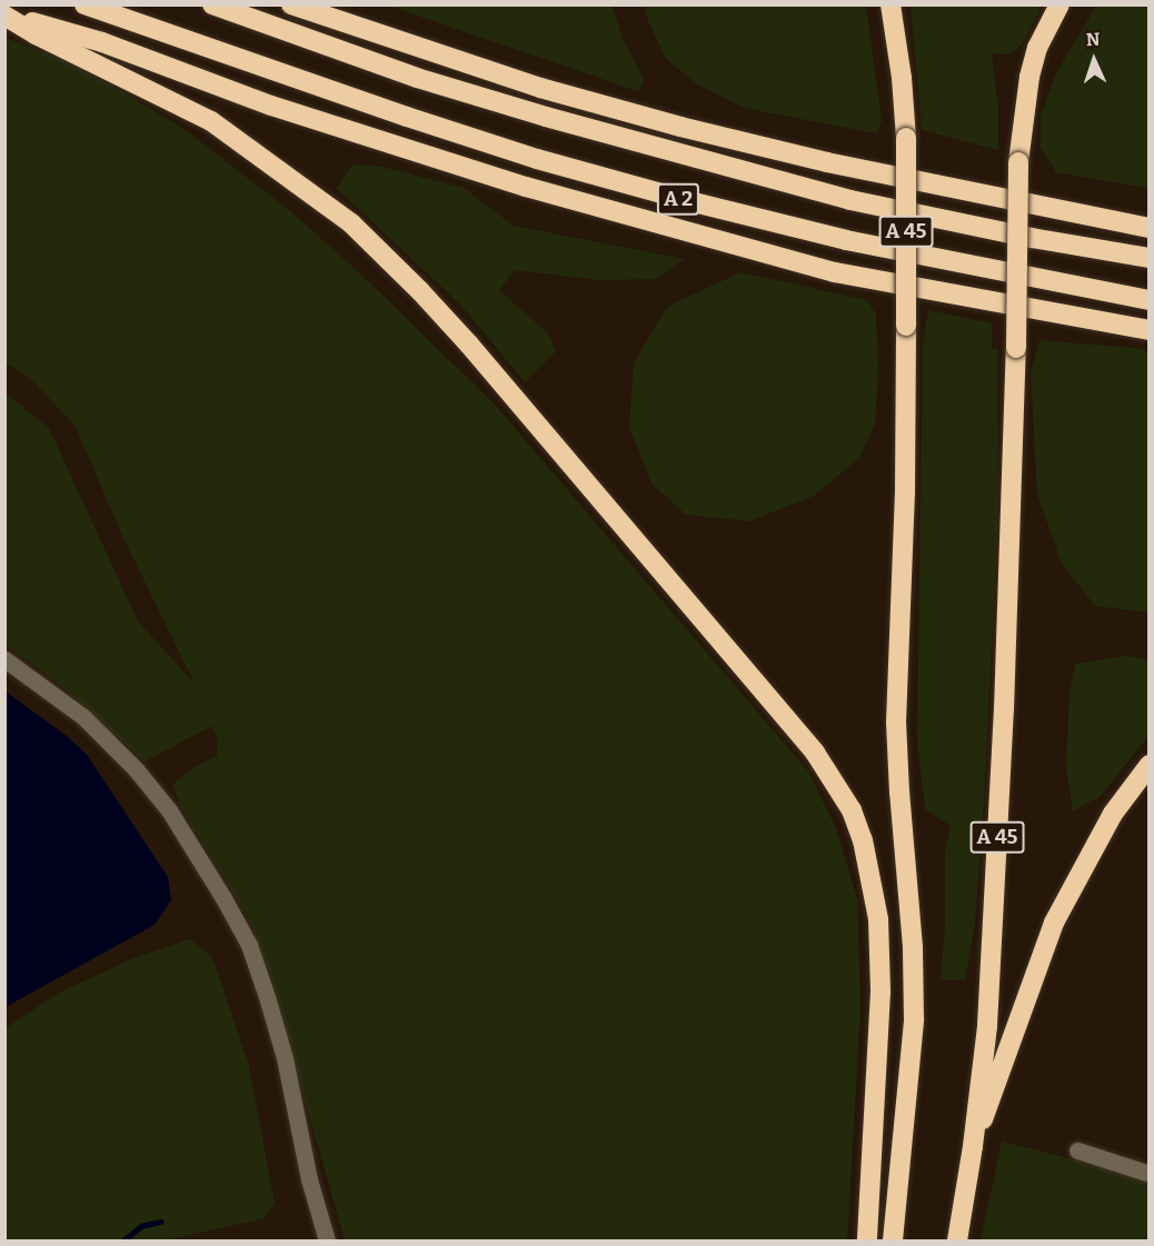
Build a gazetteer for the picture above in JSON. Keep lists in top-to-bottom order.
{
  "streets": {
    "highway": ["A 2", "A 45"]
  },
  "north": "top"
}
